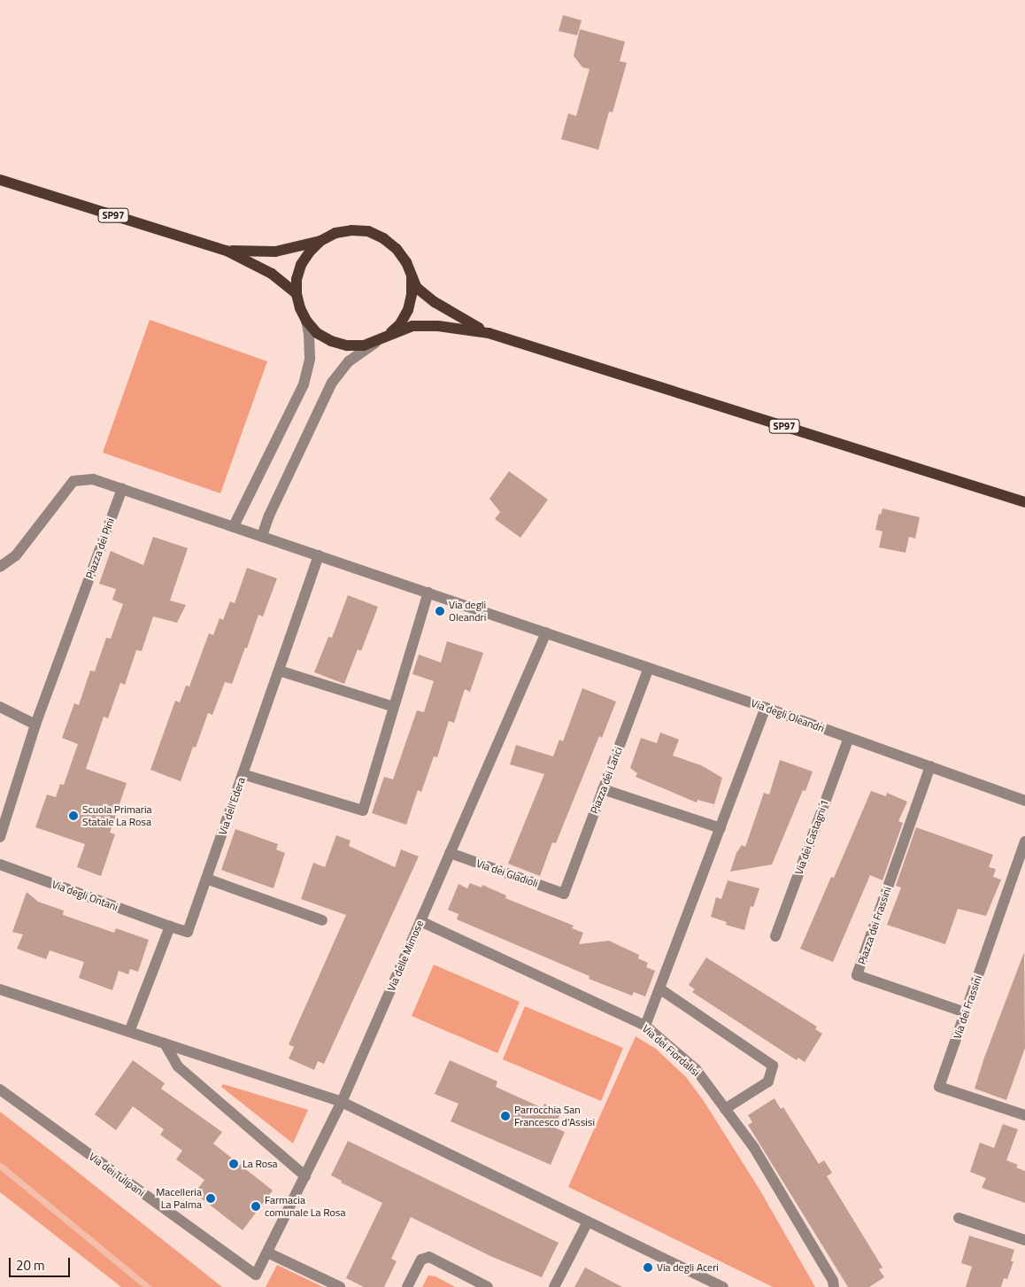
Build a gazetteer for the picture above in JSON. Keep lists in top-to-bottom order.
{
  "streets": {
    "main road": ["SP97"],
    "street": [
      "Piazza dei Pini",
      "Via degli Oleandri",
      "Piazza dei Larici",
      "Via dell'Edera",
      "Via dei Castagni 1",
      "Via dei Gladioli",
      "Via degli Ontani",
      "Piazza dei Frassini",
      "Via delle Mimose",
      "Via dei Frassini",
      "Via dei Fiordalisi",
      "Via dei Tulipani"
    ]
  },
  "crossings": [
    ["Piazza dei Pini", "Via degli Oleandri"],
    ["Via degli Oleandri", "Piazza dei Larici"],
    ["Via degli Oleandri", "Via dell'Edera"],
    ["Via degli Oleandri", "Via dei Castagni 1"],
    ["Via degli Oleandri", "Piazza dei Frassini"],
    ["Via degli Oleandri", "Via delle Mimose"],
    ["Piazza dei Larici", "Via dei Gladioli"],
    ["Via dell'Edera", "Via degli Ontani"],
    ["Via dei Gladioli", "Via delle Mimose"],
    ["Piazza dei Frassini", "Via dei Frassini"],
    ["Via delle Mimose", "Via dei Fiordalisi"],
    ["Via delle Mimose", "Via dei Tulipani"]
  ],
  "places": [
    "Via degli Oleandri",
    "Scuola Primaria Statale La Rosa",
    "Parrocchia San Francesco d'Assisi",
    "La Rosa",
    "Macelleria La Palma",
    "Farmacia comunale La Rosa",
    "Via degli Aceri"
  ],
  "scale_bar": "20 m"
}
